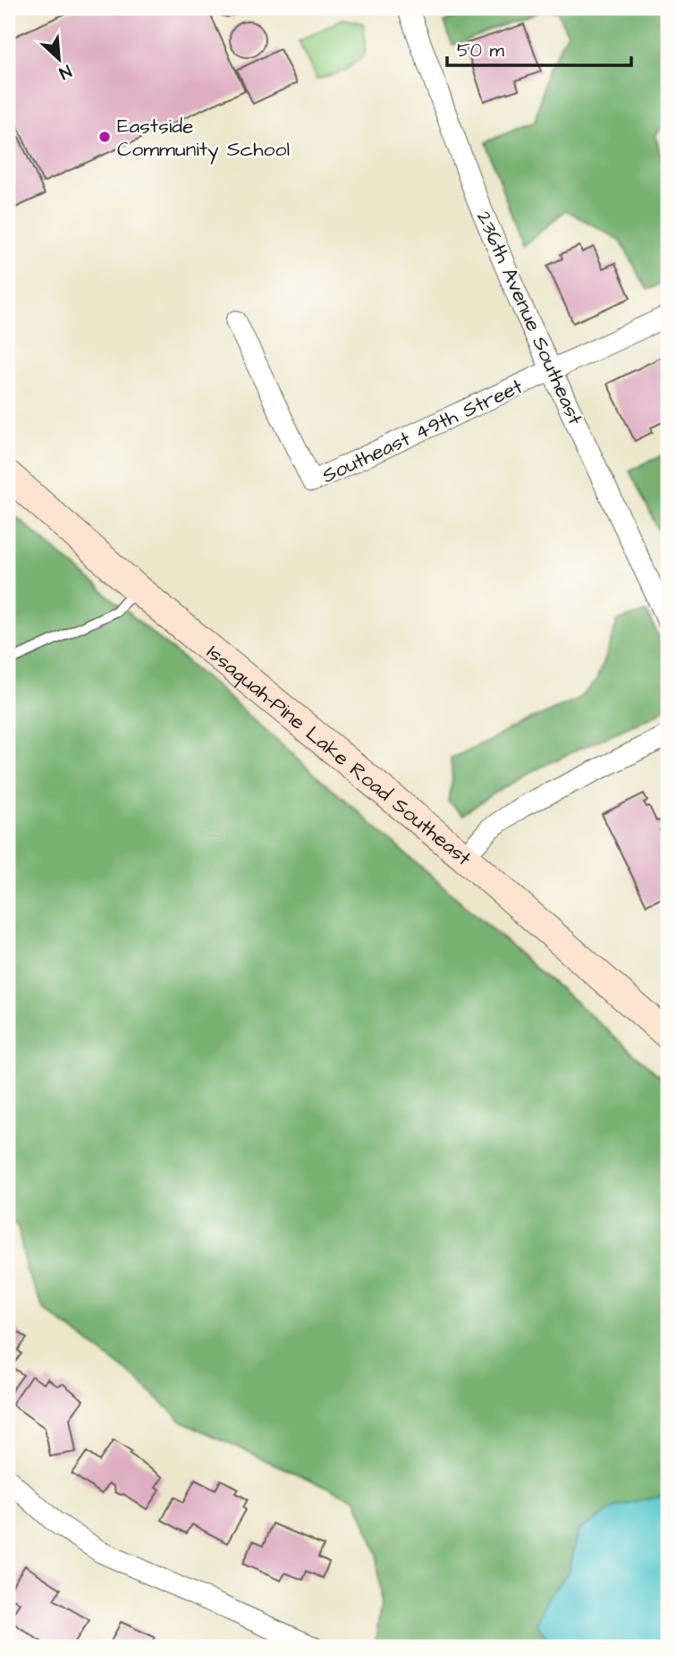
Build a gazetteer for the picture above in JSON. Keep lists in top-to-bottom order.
{
  "streets": {
    "main road": ["Issaquah-Pine Lake Road Southeast"],
    "street": ["236th Avenue Southeast", "Southeast 49th Street"]
  },
  "crossings": [
    ["236th Avenue Southeast", "Southeast 49th Street"]
  ],
  "places": ["Eastside Community School"],
  "scale_bar": "50 m",
  "north": "bottom right"
}
